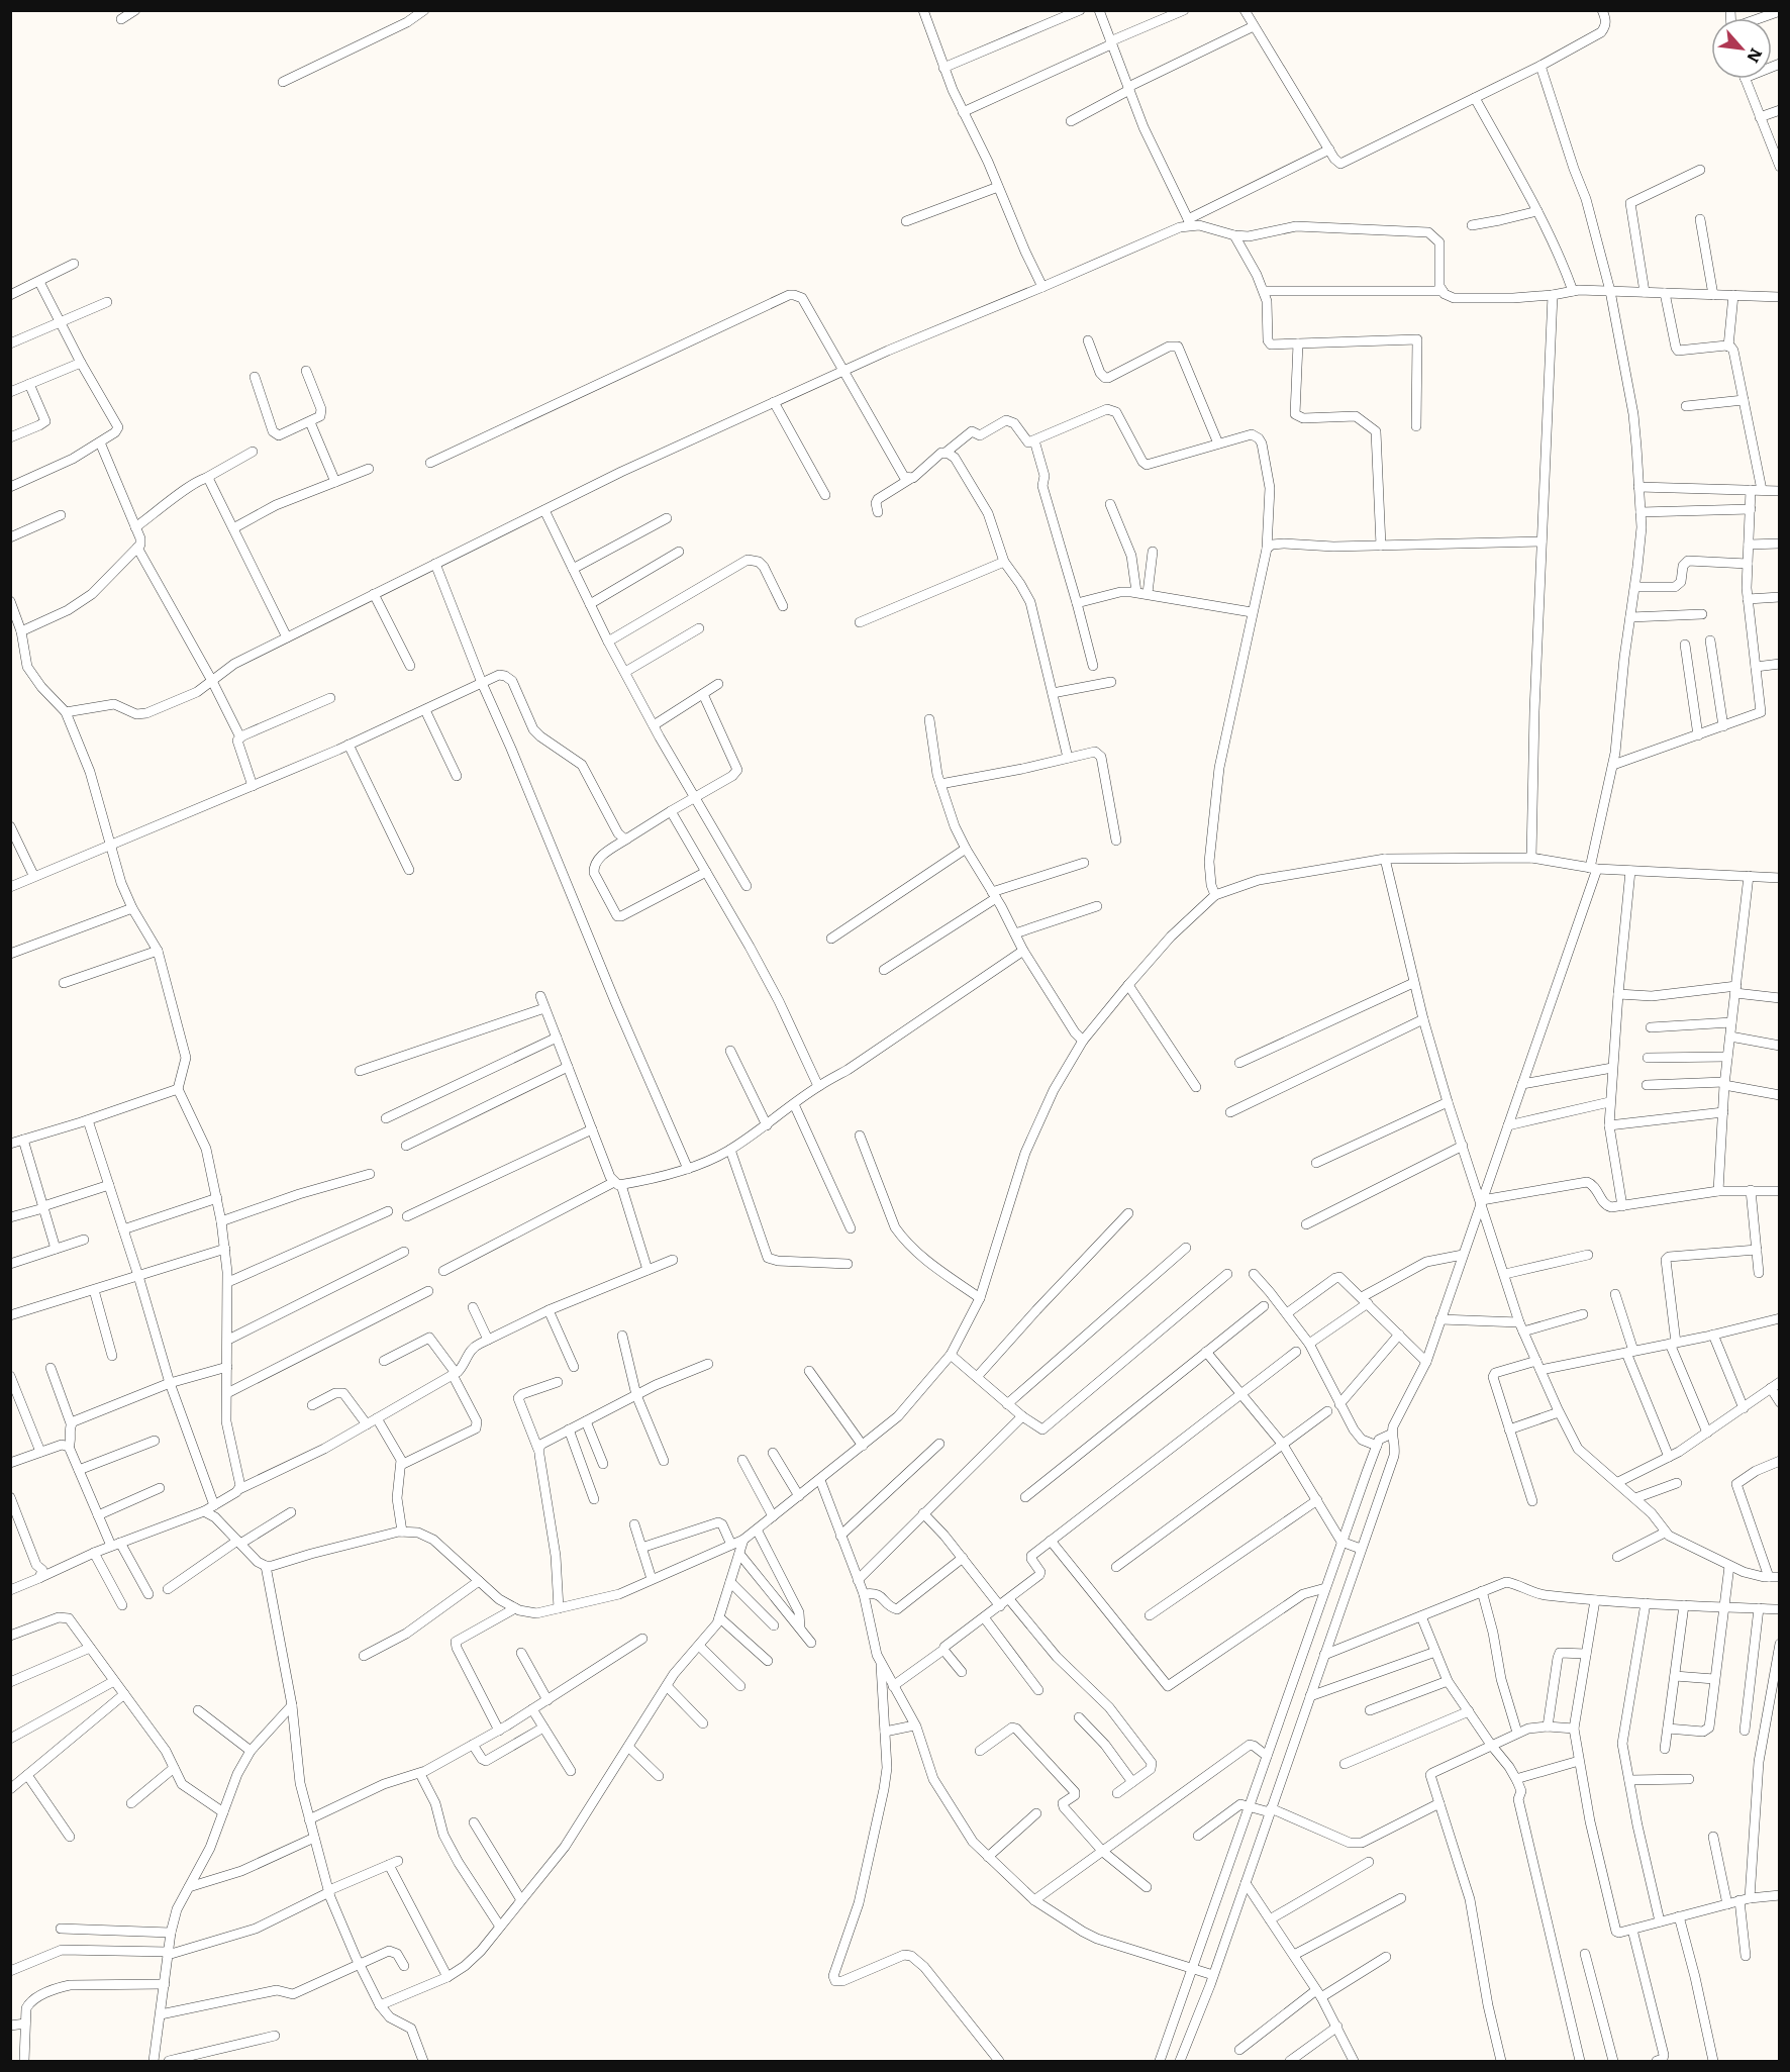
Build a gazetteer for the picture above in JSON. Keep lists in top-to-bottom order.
{
  "north": "bottom right"
}
